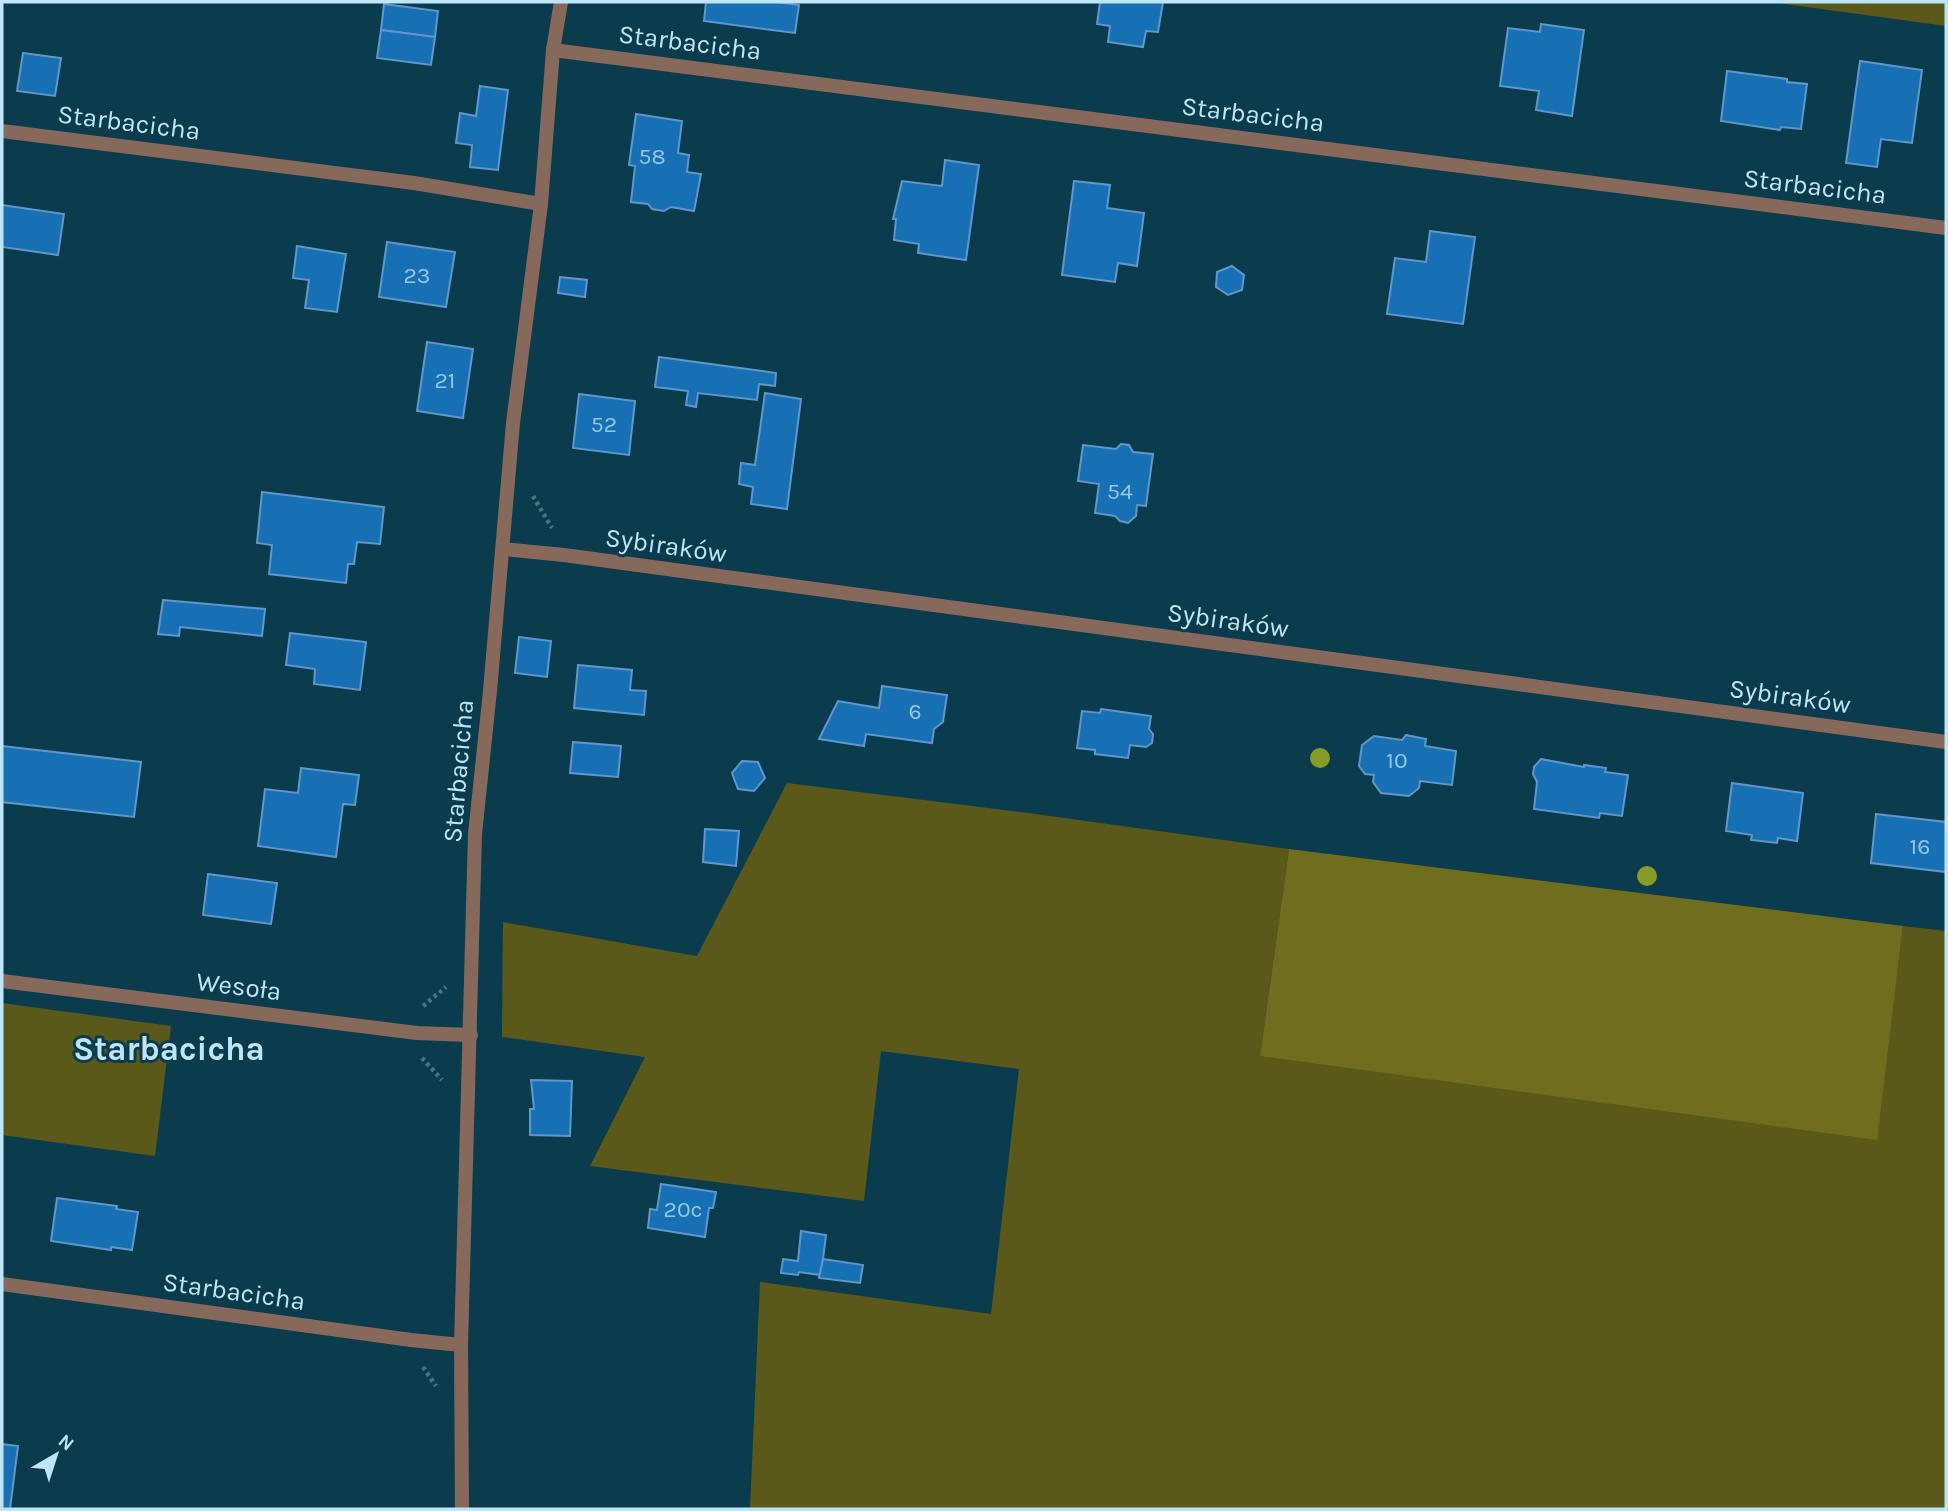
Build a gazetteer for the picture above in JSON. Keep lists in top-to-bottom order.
{
  "streets": {
    "street": ["Starbacicha", "Sybiraków", "Wesoła"]
  },
  "crossings": [
    ["Starbacicha", "Sybiraków"],
    ["Starbacicha", "Wesoła"]
  ],
  "districts": ["Starbacicha"],
  "house_numbers": [
    "58",
    "23",
    "21",
    "52",
    "54",
    "6",
    "10",
    "16",
    "20c"
  ],
  "north": "top right"
}
